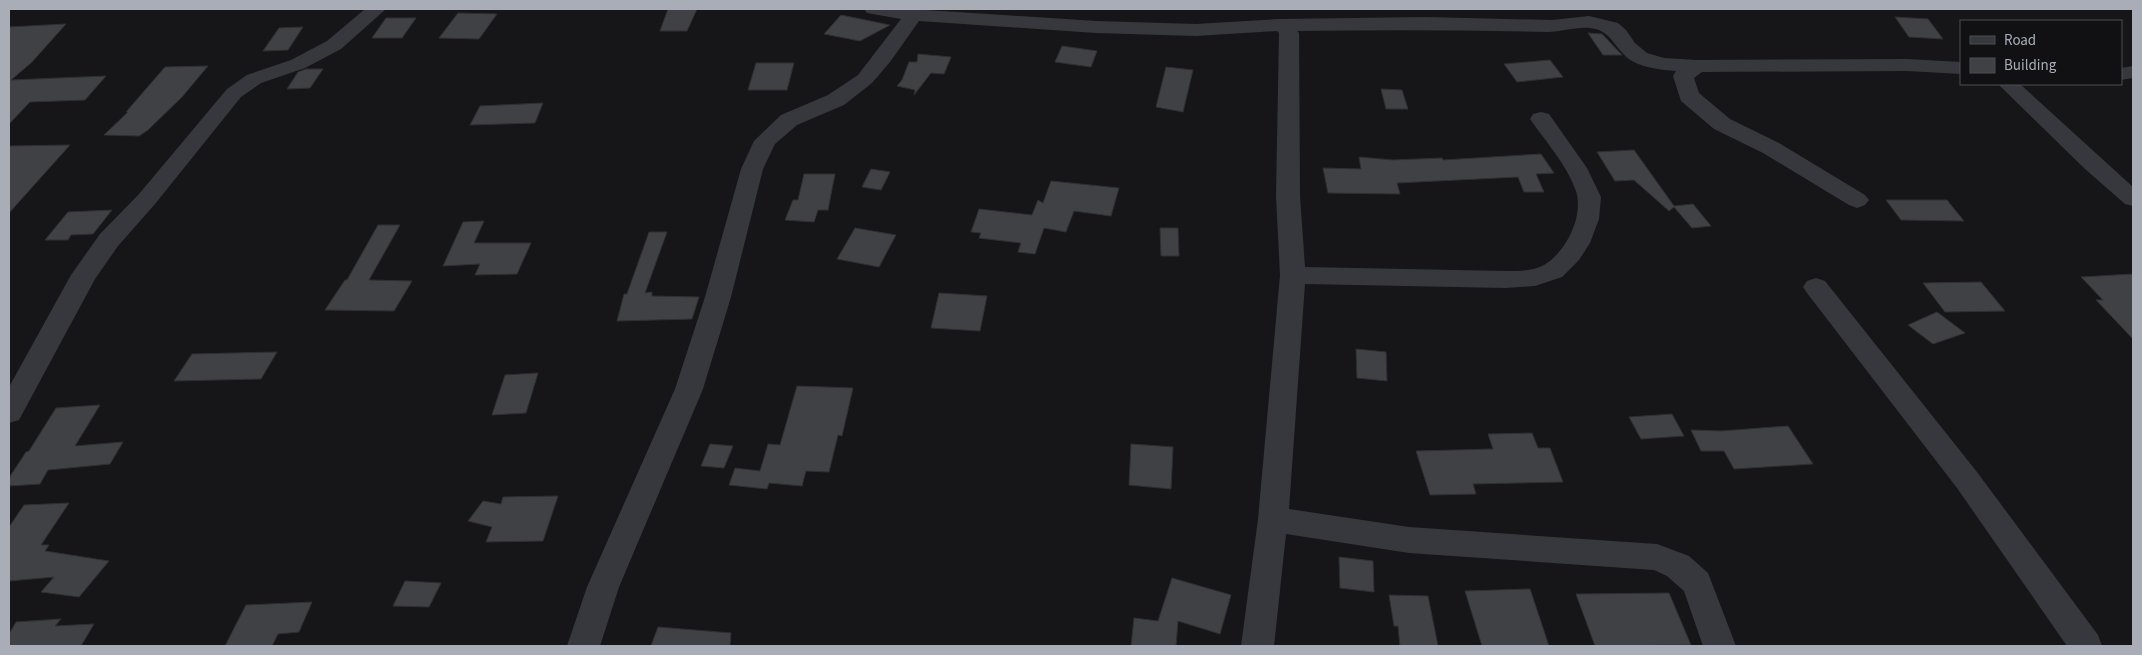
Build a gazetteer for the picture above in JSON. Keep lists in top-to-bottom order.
{
  "legend": ["Road", "Building"]
}
